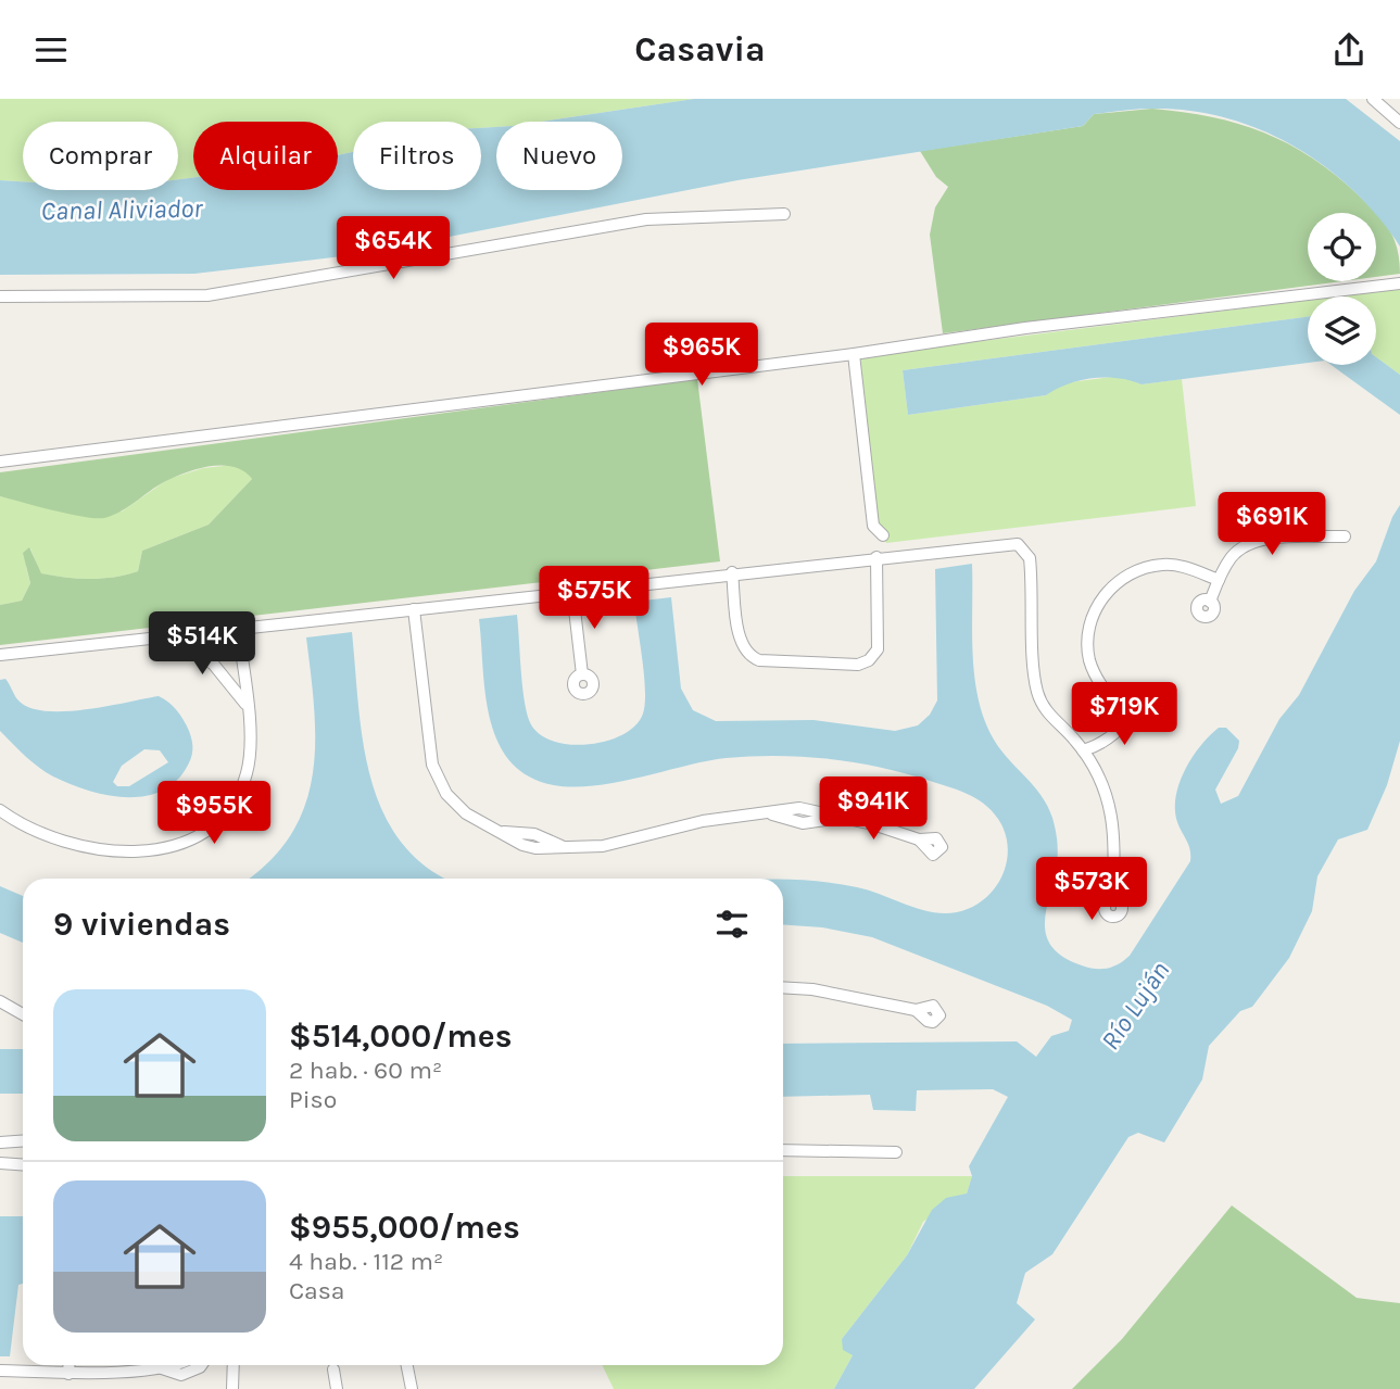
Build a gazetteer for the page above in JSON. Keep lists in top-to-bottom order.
{
  "water": ["Canal Aliviador", "Río Luján"],
  "page": {
    "header": "Casavia",
    "chip": [
      "Comprar",
      "Alquilar",
      "Filtros",
      "Nuevo"
    ],
    "price": [
      "$654K",
      "$965K",
      "$691K",
      "$575K",
      "$514K",
      "$719K",
      "$941K",
      "$955K",
      "$573K"
    ],
    "heading": "9 viviendas",
    "list": [
      {
        "name": "$514,000/mes",
        "note": "2 hab. · 60 m² · Piso"
      },
      {
        "name": "$955,000/mes",
        "note": "4 hab. · 112 m² · Casa"
      }
    ]
  }
}
